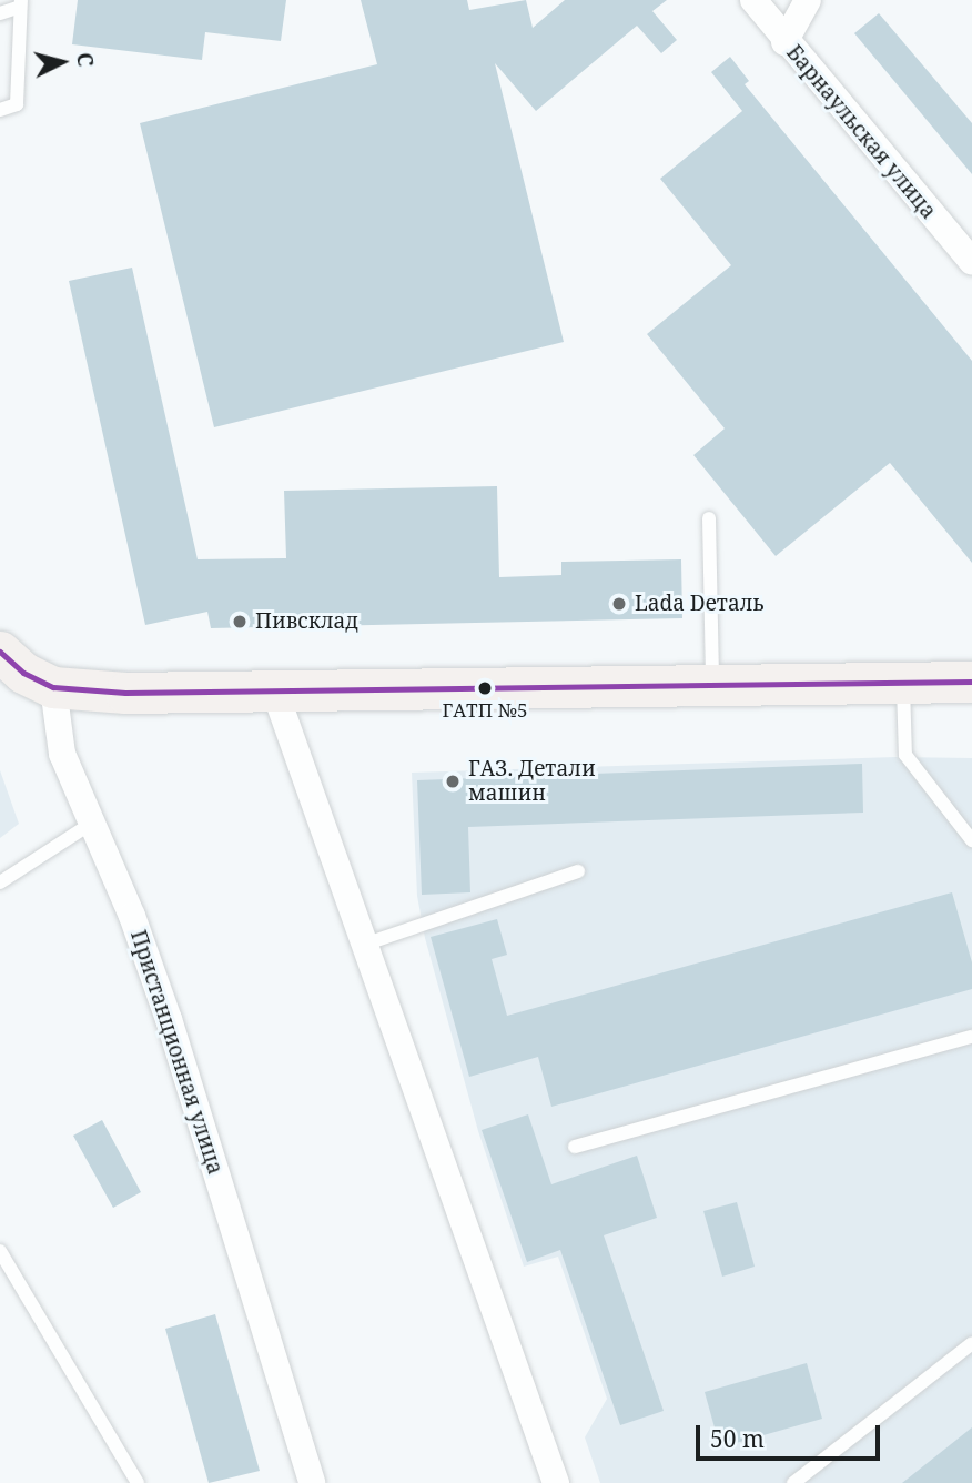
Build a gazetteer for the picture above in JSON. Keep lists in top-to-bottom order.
{
  "streets": {
    "street": ["Барнаульская улица", "Пристанционная улица"]
  },
  "places": [
    "Lada Dеталь",
    "Пивсклад",
    "ГАТП №5",
    "ГАЗ. Детали машин"
  ],
  "scale_bar": "50 m",
  "north": "right"
}
